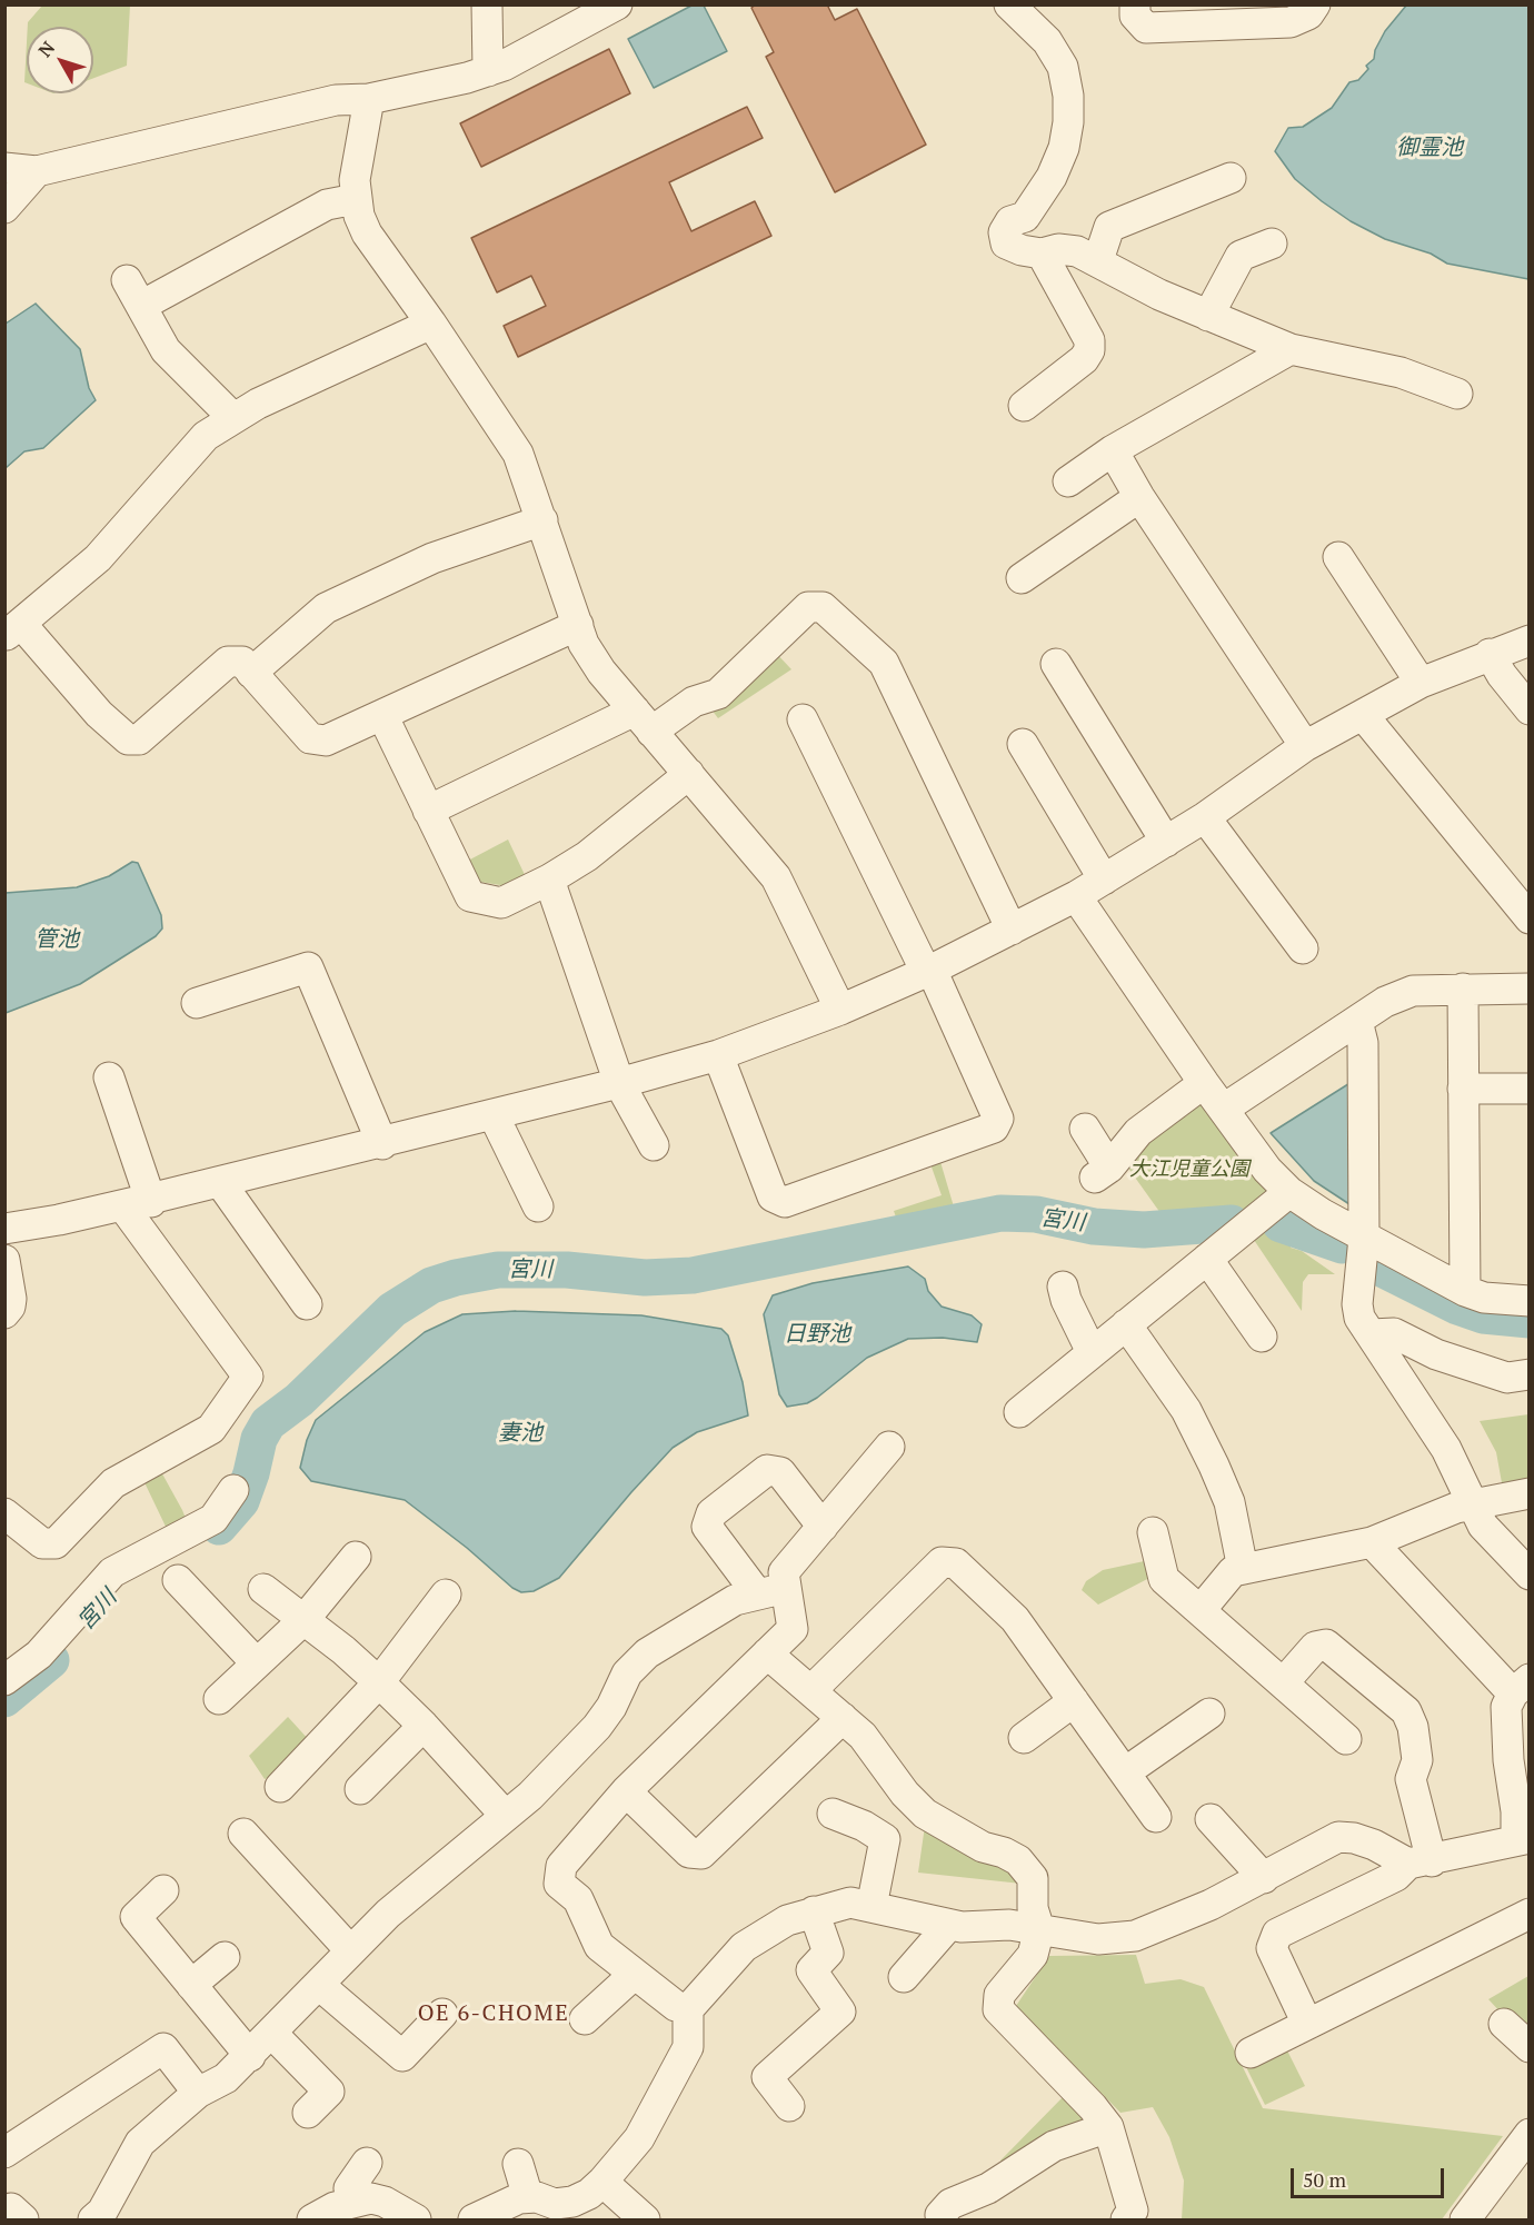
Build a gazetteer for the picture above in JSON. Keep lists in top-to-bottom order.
{
  "districts": ["OE 6-CHOME"],
  "water": [
    "御霊池",
    "管池",
    "宮川",
    "日野池",
    "妻池"
  ],
  "parks": ["大江児童公園"],
  "scale_bar": "50 m",
  "north": "top left"
}
